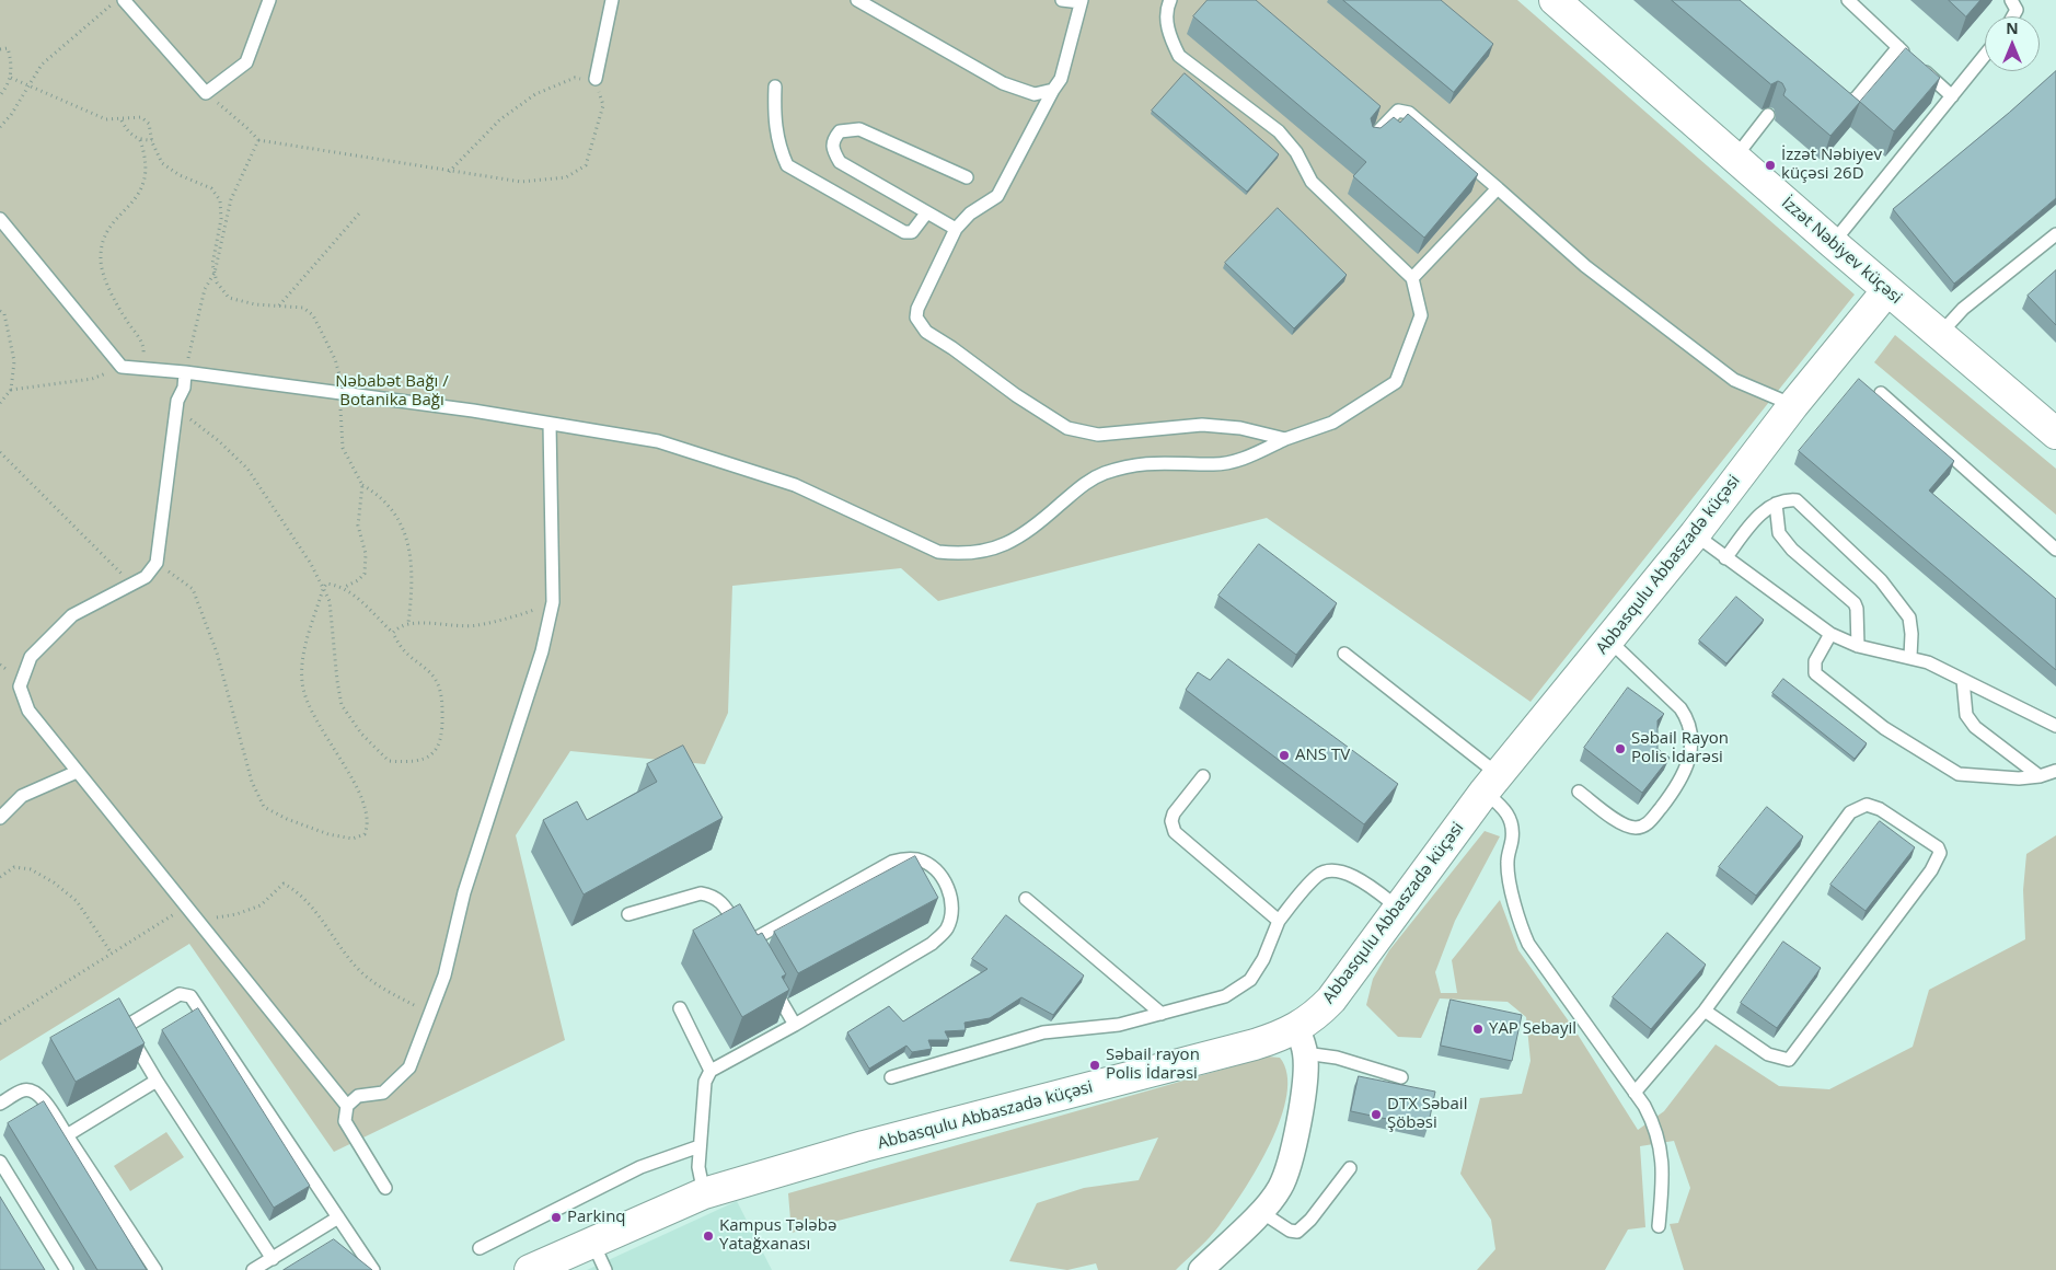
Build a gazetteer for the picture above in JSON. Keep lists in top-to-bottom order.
{
  "streets": {
    "street": ["İzzət Nəbiyev küçəsi", "Abbasqulu Abbaszadə küçəsi"]
  },
  "crossings": [
    ["İzzət Nəbiyev küçəsi", "Abbasqulu Abbaszadə küçəsi"]
  ],
  "parks": ["Nəbabət Bağı / Botanika Bağı"],
  "places": [
    "İzzət Nəbiyev küçəsi 26D",
    "Səbail Rayon Polis İdarəsi",
    "ANS TV",
    "YAP Sebayil",
    "Səbail rayon Polis İdarəsi",
    "DTX Səbail Şöbəsi",
    "Parkinq",
    "Kampus Tələbə Yatağxanası"
  ],
  "north": "top"
}
